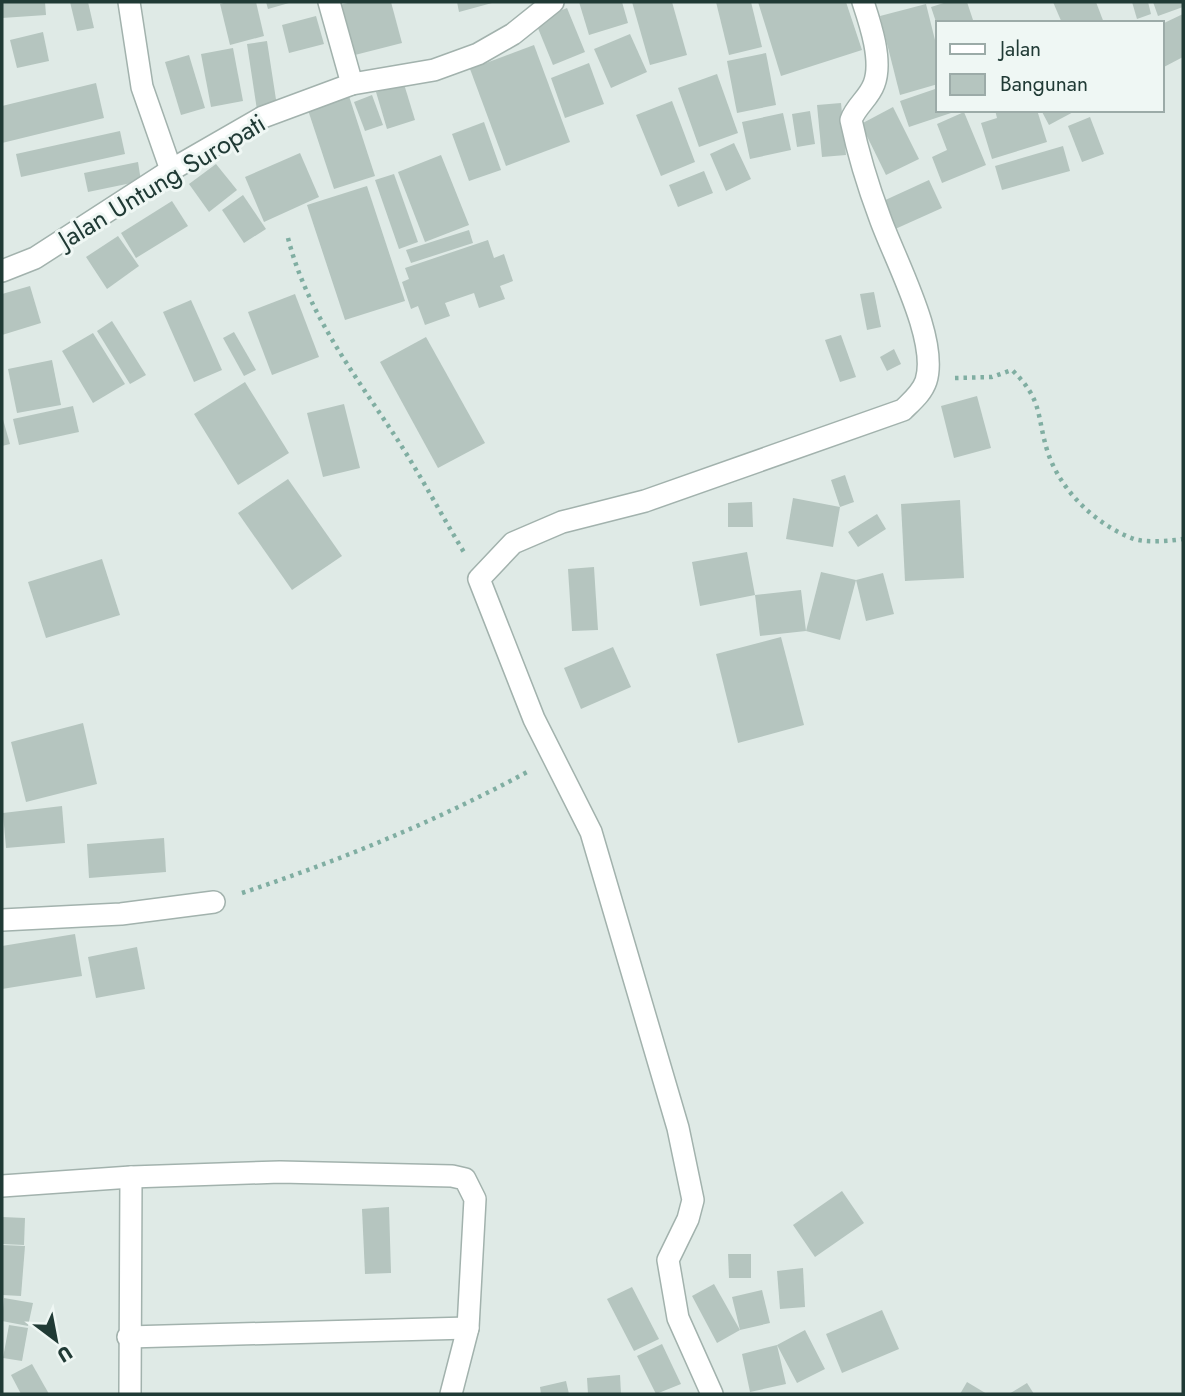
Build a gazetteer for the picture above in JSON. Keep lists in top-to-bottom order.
{
  "streets": {
    "street": ["Jalan Untung Suropati"]
  },
  "legend": ["Jalan", "Bangunan"],
  "north": "bottom right"
}
